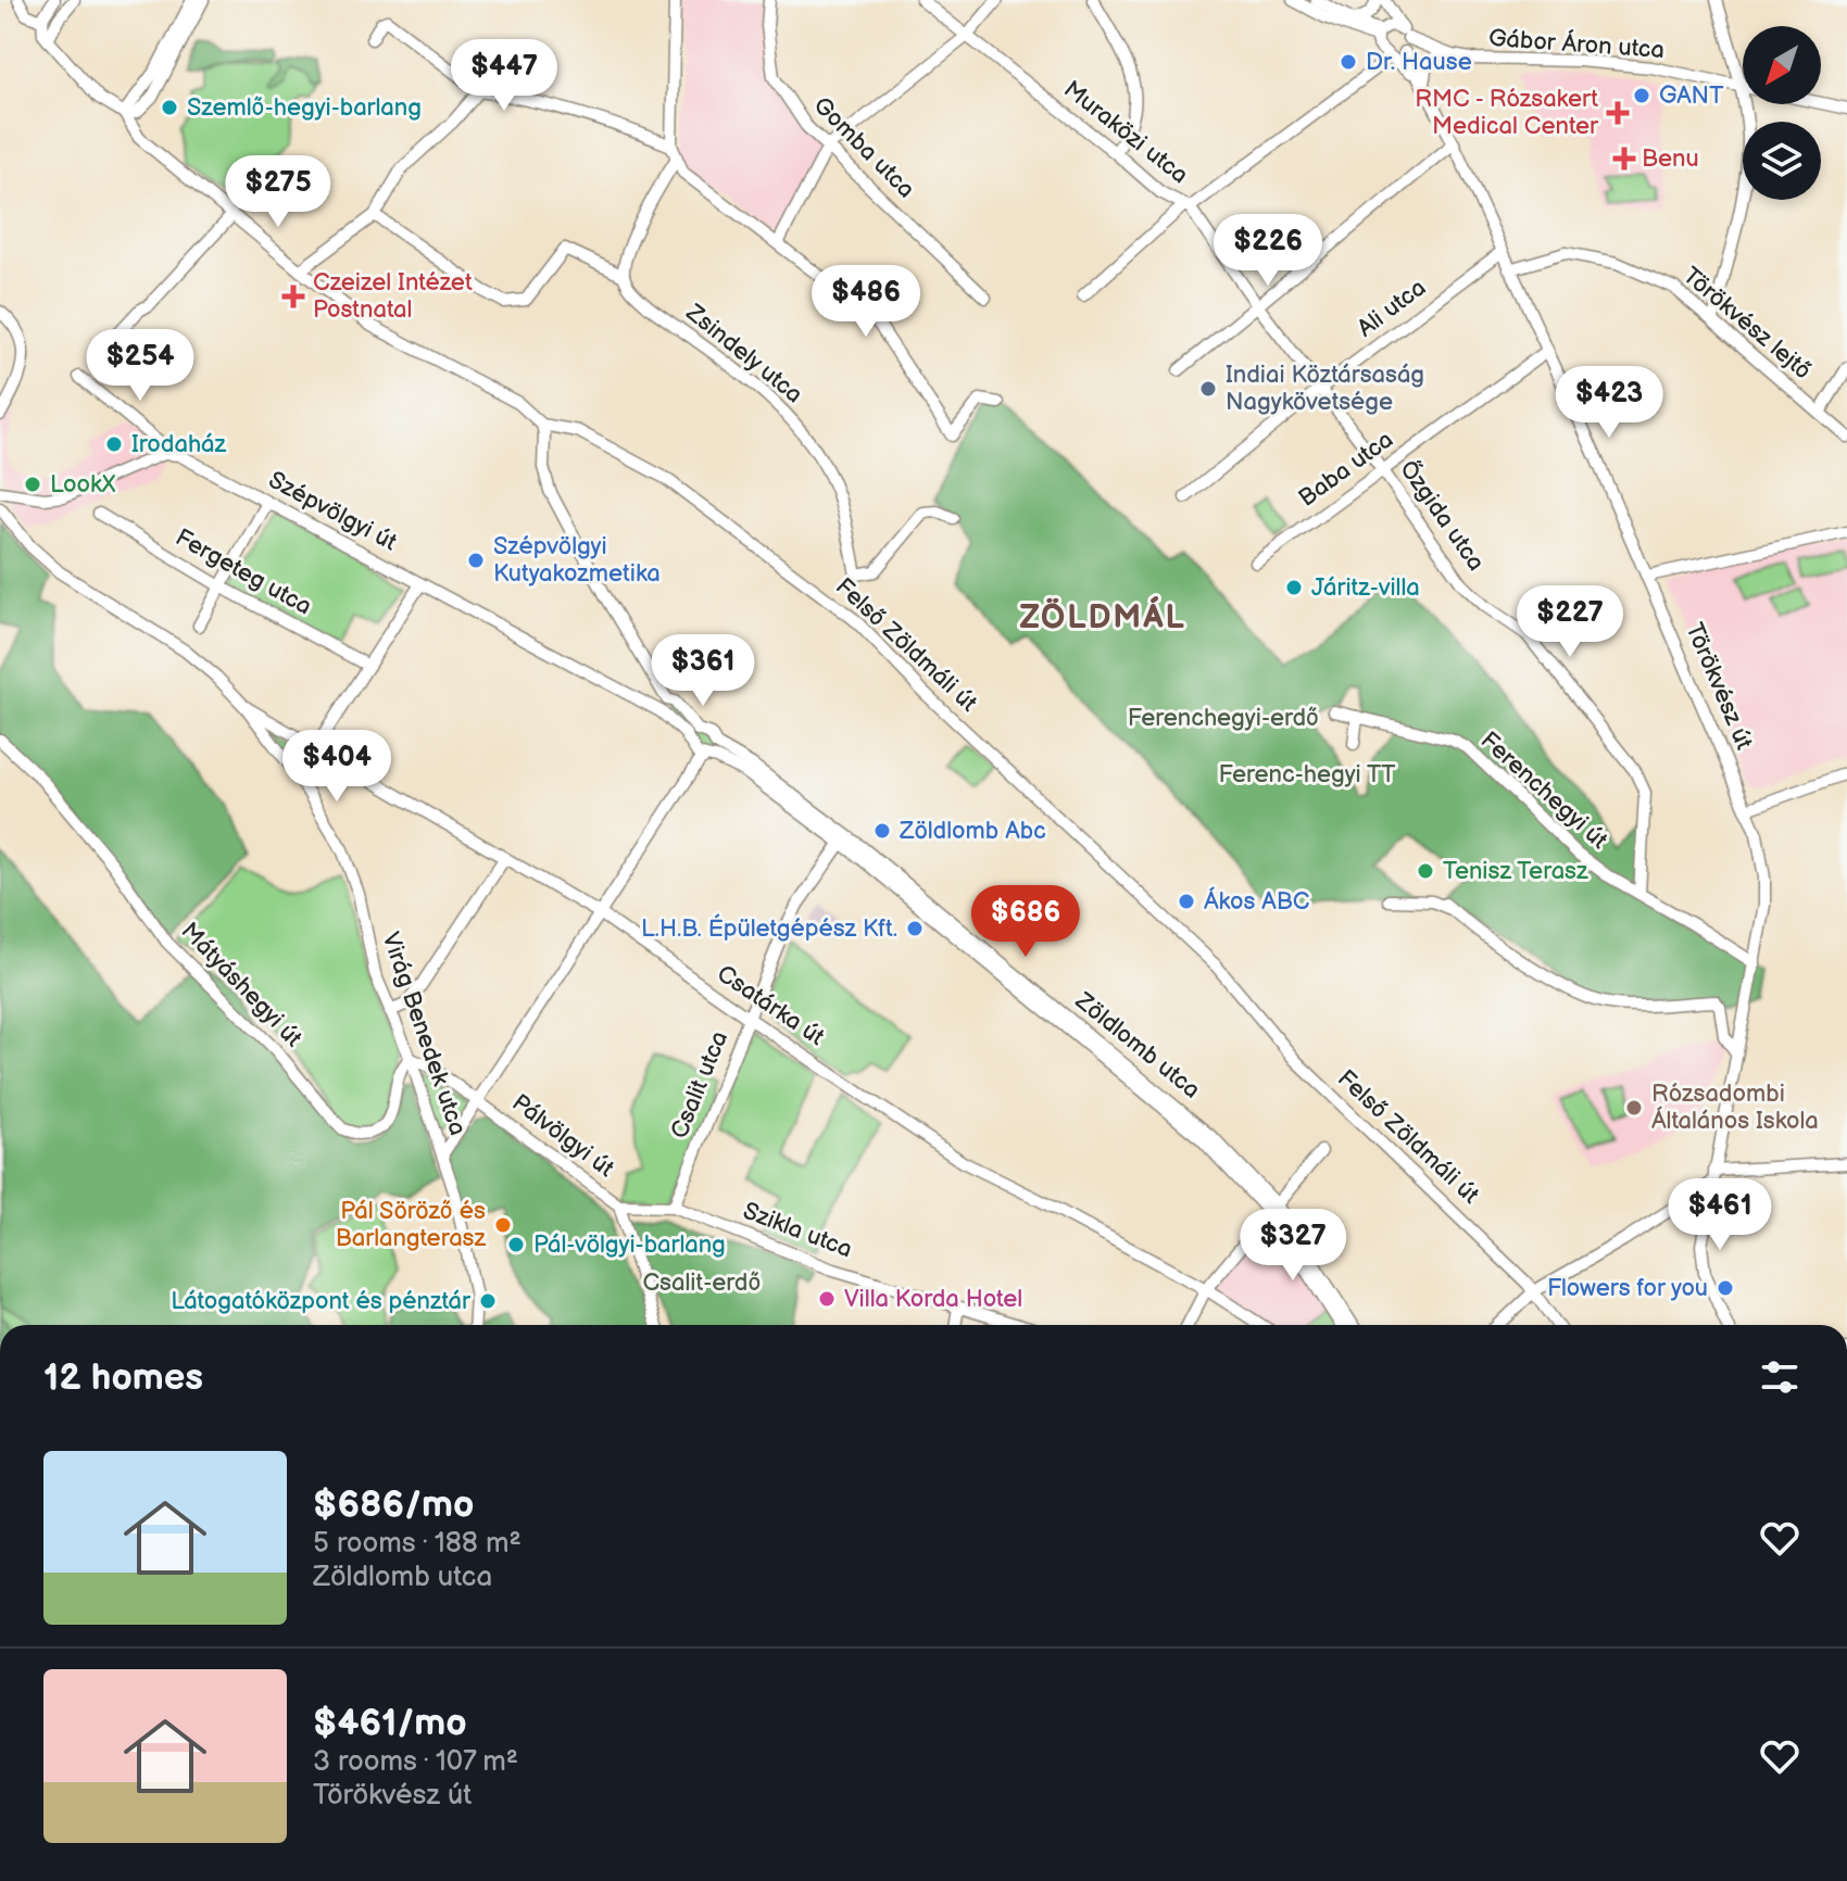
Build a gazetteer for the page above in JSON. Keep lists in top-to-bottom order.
{
  "streets": {
    "street": [
      "Gábor Áron utca",
      "Muraközi utca",
      "Gomba utca",
      "Ali utca",
      "Törökvész lejtő",
      "Zsindely utca",
      "Baba utca",
      "Szépvölgyi út",
      "Őzgida utca",
      "Fergeteg utca",
      "Felső Zöldmáli út",
      "Törökvész út",
      "Ferenchegyi út",
      "Mátyáshegyi út",
      "Csatárka út",
      "Virág Benedek utca",
      "Zöldlomb utca",
      "Csalit utca",
      "Pálvölgyi út",
      "Szikla utca"
    ]
  },
  "crossings": [
    ["Gábor Áron utca", "Muraközi utca"],
    ["Gábor Áron utca", "Törökvész út"],
    ["Muraközi utca", "Őzgida utca"],
    ["Muraközi utca", "Törökvész út"],
    ["Ali utca", "Őzgida utca"],
    ["Ali utca", "Törökvész út"],
    ["Törökvész lejtő", "Törökvész út"],
    ["Baba utca", "Őzgida utca"],
    ["Baba utca", "Törökvész út"],
    ["Őzgida utca", "Ferenchegyi út"],
    ["Törökvész út", "Ferenchegyi út"],
    ["Mátyáshegyi út", "Virág Benedek utca"],
    ["Mátyáshegyi út", "Pálvölgyi út"],
    ["Csatárka út", "Virág Benedek utca"],
    ["Csatárka út", "Csalit utca"],
    ["Virág Benedek utca", "Pálvölgyi út"],
    ["Zöldlomb utca", "Csalit utca"],
    ["Csalit utca", "Szikla utca"],
    ["Pálvölgyi út", "Szikla utca"]
  ],
  "districts": ["ZÖLDMÁL"],
  "parks": ["Ferenchegyi-erdő", "Ferenc-hegyi TT", "Csalit-erdő"],
  "places": {
    "other": [
      "Dr. Hause",
      "GANT",
      "Szemlő-hegyi-barlang",
      "Indiai Köztársaság Nagykövetsége",
      "Irodaház",
      "LookX",
      "Szépvölgyi Kutyakozmetika",
      "Járitz-villa",
      "Zöldlomb Abc",
      "Tenisz Terasz",
      "Ákos ABC",
      "L.H.B. Épületgépész Kft.",
      "Rózsadombi Általános Iskola",
      "Pál Söröző és Barlangterasz",
      "Pál-völgyi-barlang",
      "Flowers for you",
      "Villa Korda Hotel",
      "Látogatóközpont és pénztár"
    ],
    "health": ["RMC - Rózsakert Medical Center", "Benu", "Czeizel Intézet Postnatal"]
  },
  "north": "bottom left",
  "page": {
    "price": [
      "$447",
      "$275",
      "$226",
      "$486",
      "$254",
      "$423",
      "$227",
      "$361",
      "$404",
      "$686",
      "$461",
      "$327"
    ],
    "heading": "12 homes",
    "list": [
      {
        "name": "$686/mo",
        "note": "5 rooms · 188 m² · Zöldlomb utca"
      },
      {
        "name": "$461/mo",
        "note": "3 rooms · 107 m² · Törökvész út"
      }
    ]
  }
}
